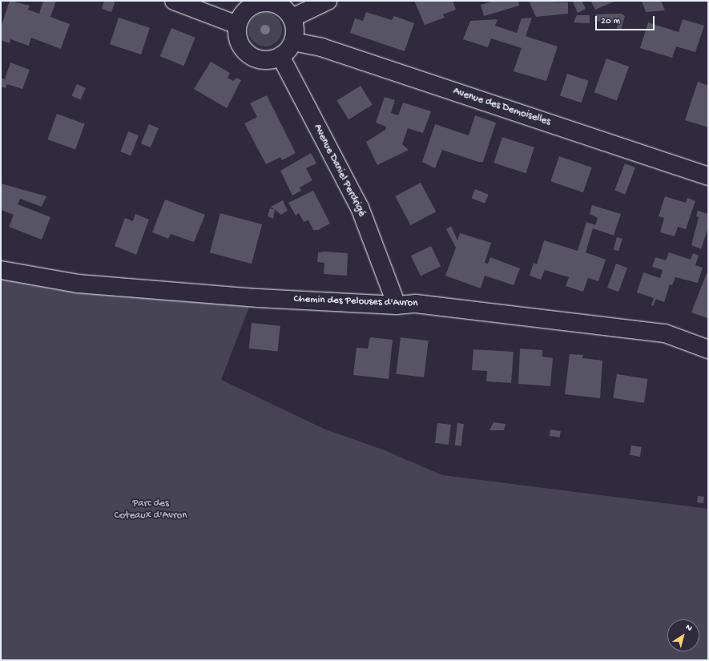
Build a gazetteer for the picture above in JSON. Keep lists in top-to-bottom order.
{
  "streets": {
    "street": ["Avenue des Demoiselles", "Avenue Daniel Perdrigé", "Chemin des Pelouses d'Avron"]
  },
  "crossings": [
    ["Avenue des Demoiselles", "Avenue Daniel Perdrigé"],
    ["Avenue Daniel Perdrigé", "Chemin des Pelouses d'Avron"]
  ],
  "parks": ["Parc des Coteaux d'Avron"],
  "scale_bar": "20 m",
  "north": "top right"
}
